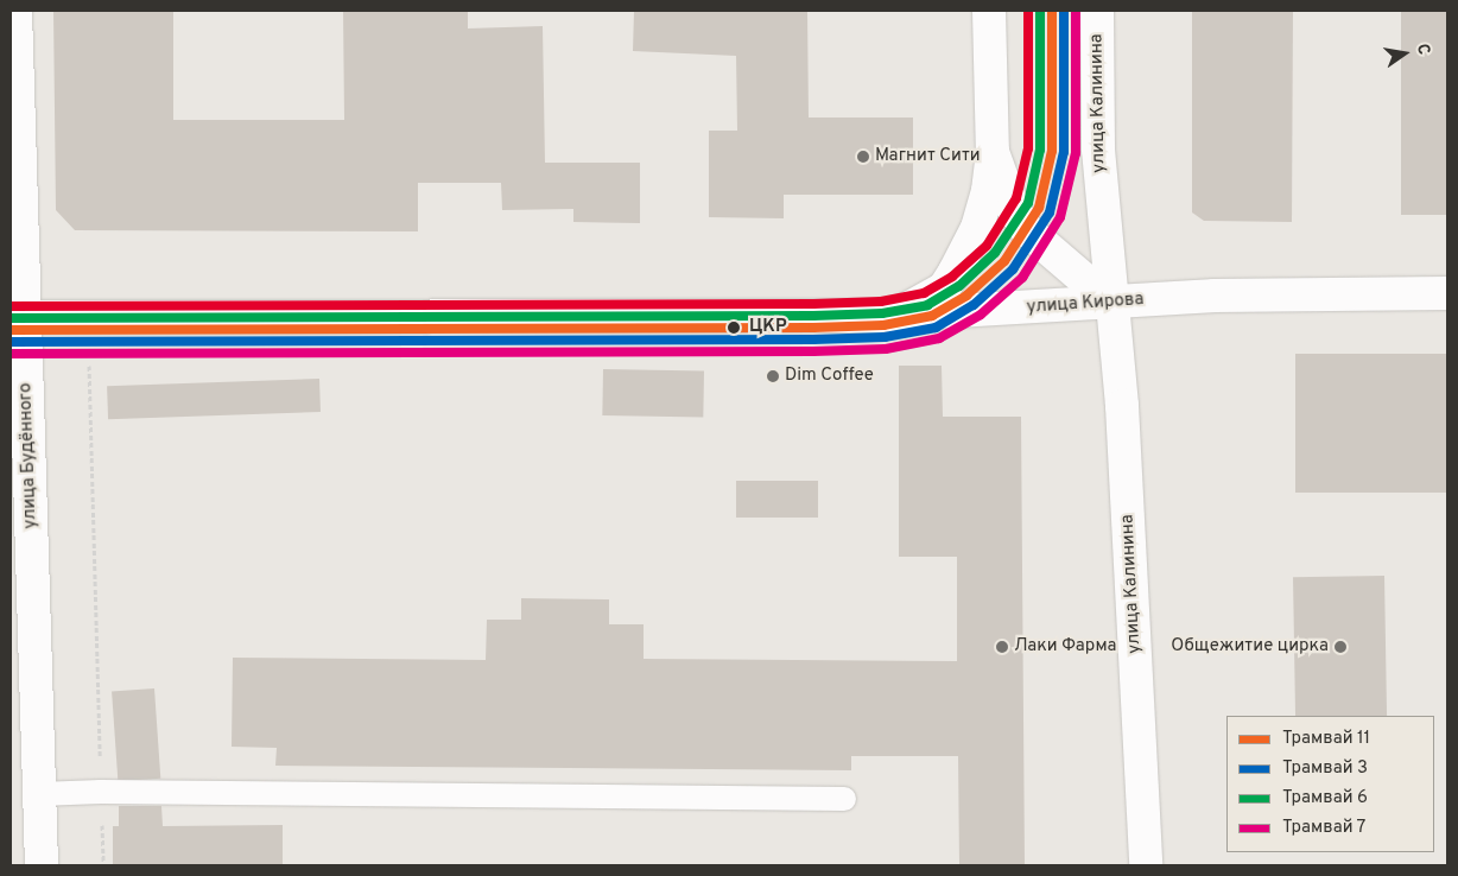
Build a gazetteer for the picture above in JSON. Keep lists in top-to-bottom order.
{
  "streets": {
    "street": ["улица Калинина", "улица Кирова", "улица Будённого"]
  },
  "crossings": [
    ["улица Калинина", "улица Кирова"],
    ["улица Кирова", "улица Будённого"]
  ],
  "places": [
    "Магнит Сити",
    "ЦКР",
    "Dim Coffee",
    "Лаки Фарма",
    "Общежитие цирка"
  ],
  "lines": [
    "tram line 11",
    "tram line 3",
    "tram line 6",
    "tram line 7"
  ],
  "legend": [
    "Трамвай 11",
    "Трамвай 3",
    "Трамвай 6",
    "Трамвай 7"
  ],
  "north": "right"
}
